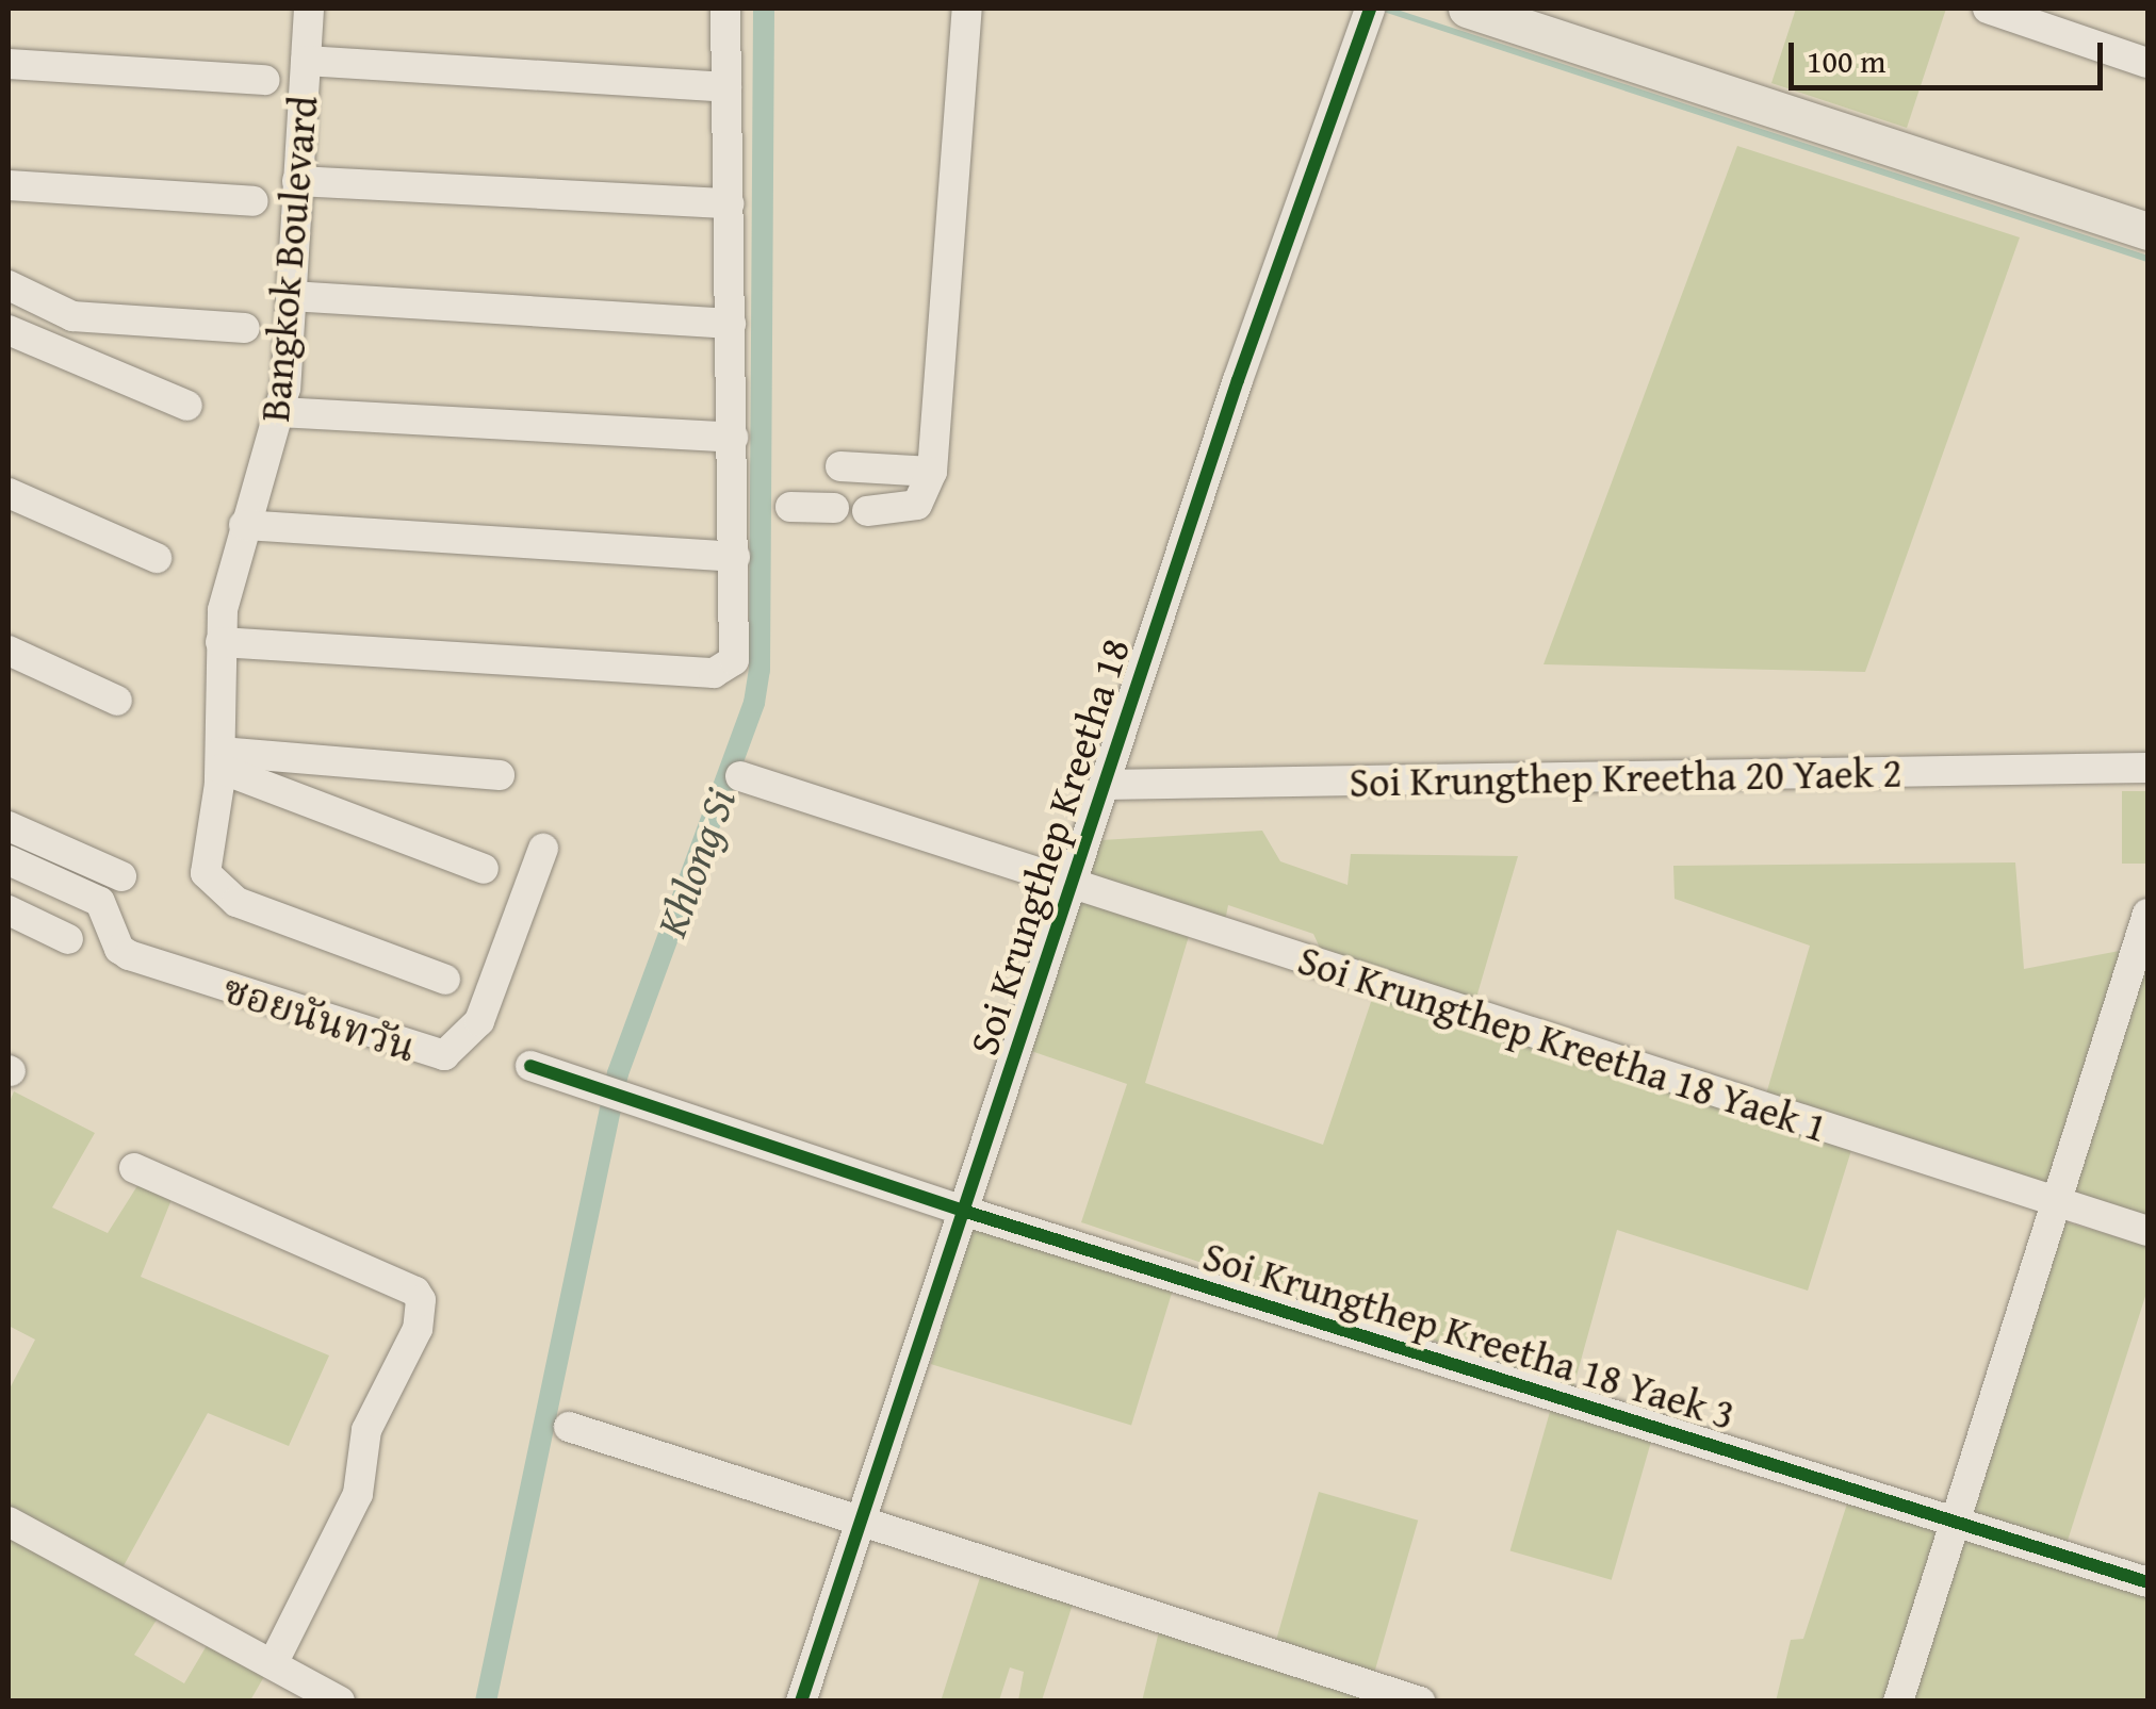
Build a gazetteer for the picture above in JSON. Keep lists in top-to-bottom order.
{
  "streets": {
    "street": [
      "Bangkok Boulevard",
      "Soi Krungthep Kreetha 20 Yaek 2",
      "Soi Krungthep Kreetha 18",
      "ซอยนันทวัน",
      "Soi Krungthep Kreetha 18 Yaek 1",
      "Soi Krungthep Kreetha 18 Yaek 3"
    ]
  },
  "crossings": [
    ["Soi Krungthep Kreetha 20 Yaek 2", "Soi Krungthep Kreetha 18"],
    ["Soi Krungthep Kreetha 18", "Soi Krungthep Kreetha 18 Yaek 1"],
    ["Soi Krungthep Kreetha 18", "Soi Krungthep Kreetha 18 Yaek 3"]
  ],
  "water": ["Khlong Si"],
  "scale_bar": "100 m"
}
